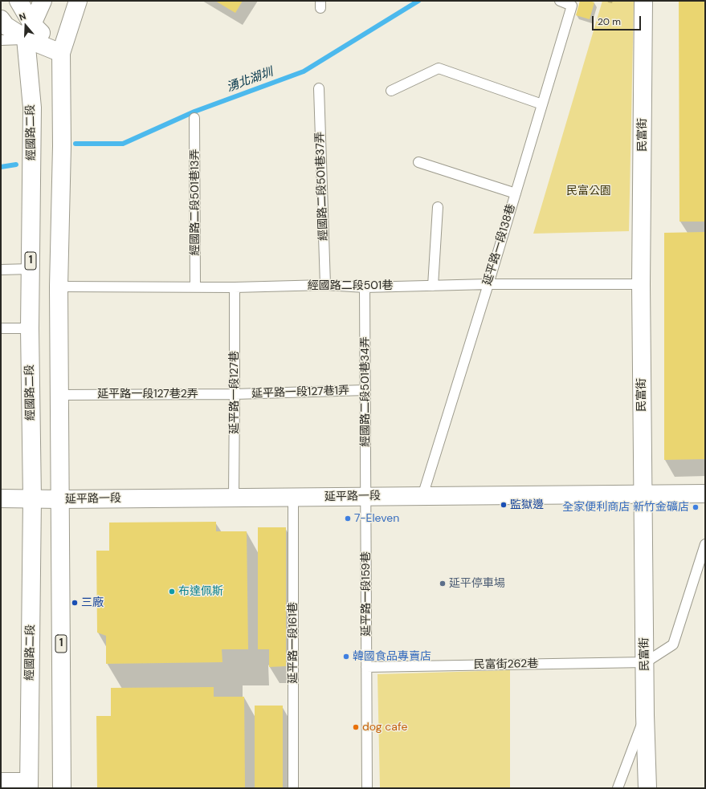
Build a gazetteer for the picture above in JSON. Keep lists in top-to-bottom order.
{
  "streets": {
    "street": [
      "經國路二段",
      "民富街",
      "1",
      "延平路一段"
    ],
    "lane": [
      "經國路二段501巷37弄",
      "經國路二段501巷13弄",
      "延平路一段138巷",
      "經國路二段501巷",
      "經國路二段501巷34弄",
      "延平路一段127巷",
      "延平路一段127巷1弄",
      "延平路一段127巷2弄",
      "延平路一段159巷",
      "延平路一段161巷",
      "民富街262巷"
    ]
  },
  "crossings": [
    ["經國路二段", "延平路一段"],
    ["民富街", "經國路二段501巷"],
    ["民富街", "延平路一段"],
    ["民富街", "民富街262巷"],
    ["經國路二段501巷37弄", "經國路二段501巷"],
    ["經國路二段501巷13弄", "經國路二段501巷"],
    ["延平路一段138巷", "經國路二段501巷"],
    ["延平路一段138巷", "延平路一段"],
    ["1", "經國路二段501巷"],
    ["1", "延平路一段127巷2弄"],
    ["1", "延平路一段"],
    ["經國路二段501巷", "經國路二段501巷34弄"],
    ["經國路二段501巷", "延平路一段127巷"],
    ["經國路二段501巷34弄", "延平路一段127巷1弄"],
    ["經國路二段501巷34弄", "延平路一段"],
    ["經國路二段501巷34弄", "延平路一段159巷"],
    ["延平路一段127巷", "延平路一段127巷1弄"],
    ["延平路一段127巷", "延平路一段127巷2弄"],
    ["延平路一段127巷", "延平路一段"],
    ["延平路一段127巷1弄", "延平路一段127巷2弄"],
    ["延平路一段", "延平路一段159巷"],
    ["延平路一段", "延平路一段161巷"],
    ["延平路一段159巷", "民富街262巷"]
  ],
  "water": ["湧北湖圳"],
  "parks": ["民富公園"],
  "places": [
    "監獄邊",
    "全家便利商店 新竹金礦店",
    "7-Eleven",
    "延平停車場",
    "布達佩斯",
    "三廠",
    "韓國食品專賣店",
    "dog cafe"
  ],
  "scale_bar": "20 m",
  "north": "top"
}
